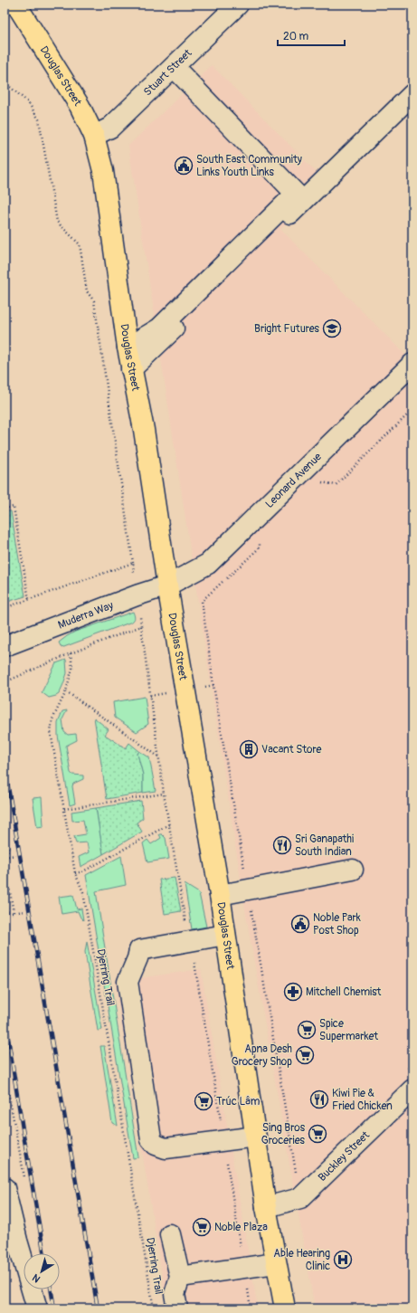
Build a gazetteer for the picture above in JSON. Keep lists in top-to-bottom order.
{
  "streets": {
    "main road": ["Douglas Street"],
    "street": [
      "Stuart Street",
      "Leonard Avenue",
      "Muderra Way",
      "Buckley Street"
    ],
    "path": ["Djerring Trail"]
  },
  "crossings": [
    ["Stuart Street", "Douglas Street"],
    ["Douglas Street", "Leonard Avenue"],
    ["Douglas Street", "Muderra Way"],
    ["Douglas Street", "Buckley Street"],
    ["Leonard Avenue", "Muderra Way"]
  ],
  "places": {
    "public building": ["South East Community Links Youth Links", "Noble Park Post Shop"],
    "school or university": ["Bright Futures"],
    "building": ["Vacant Store"],
    "restaurant": ["Sri Ganapathi South Indian", "Kiwi Pie & Fried Chicken"],
    "pharmacy": ["Mitchell Chemist"],
    "supermarket": [
      "Spice Supermarket",
      "Apna Desh Grocery Shop",
      "Trúc Lâm",
      "Sing Bros Groceries",
      "Noble Plaza"
    ],
    "hospital": ["Able Hearing Clinic"]
  },
  "scale_bar": "20 m",
  "north": "bottom left"
}
